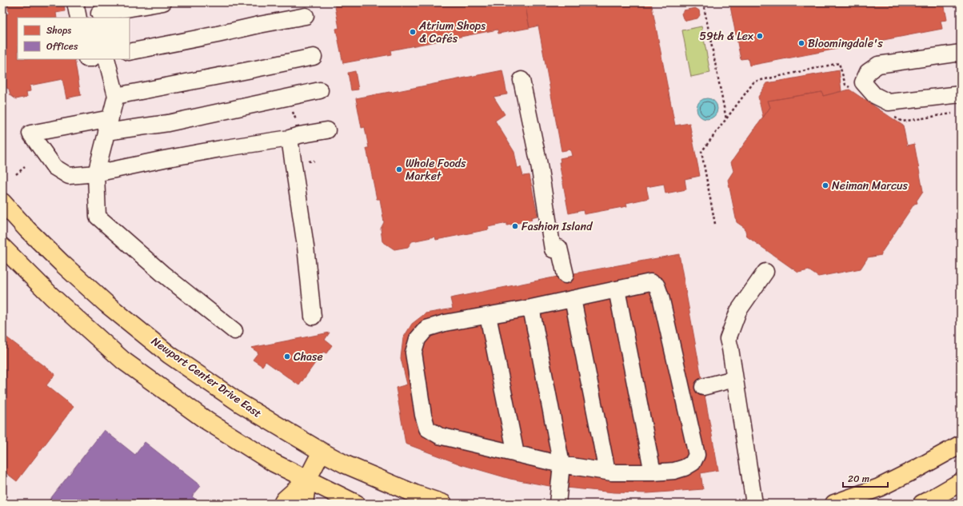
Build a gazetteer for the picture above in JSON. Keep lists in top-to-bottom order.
{
  "streets": {
    "main road": ["Newport Center Drive East"]
  },
  "places": [
    "Atrium Shops & Cafés",
    "59th & Lex",
    "Bloomingdale's",
    "Whole Foods Market",
    "Neiman Marcus",
    "Fashion Island",
    "Chase"
  ],
  "legend": ["Shops", "Offices"],
  "scale_bar": "20 m"
}
